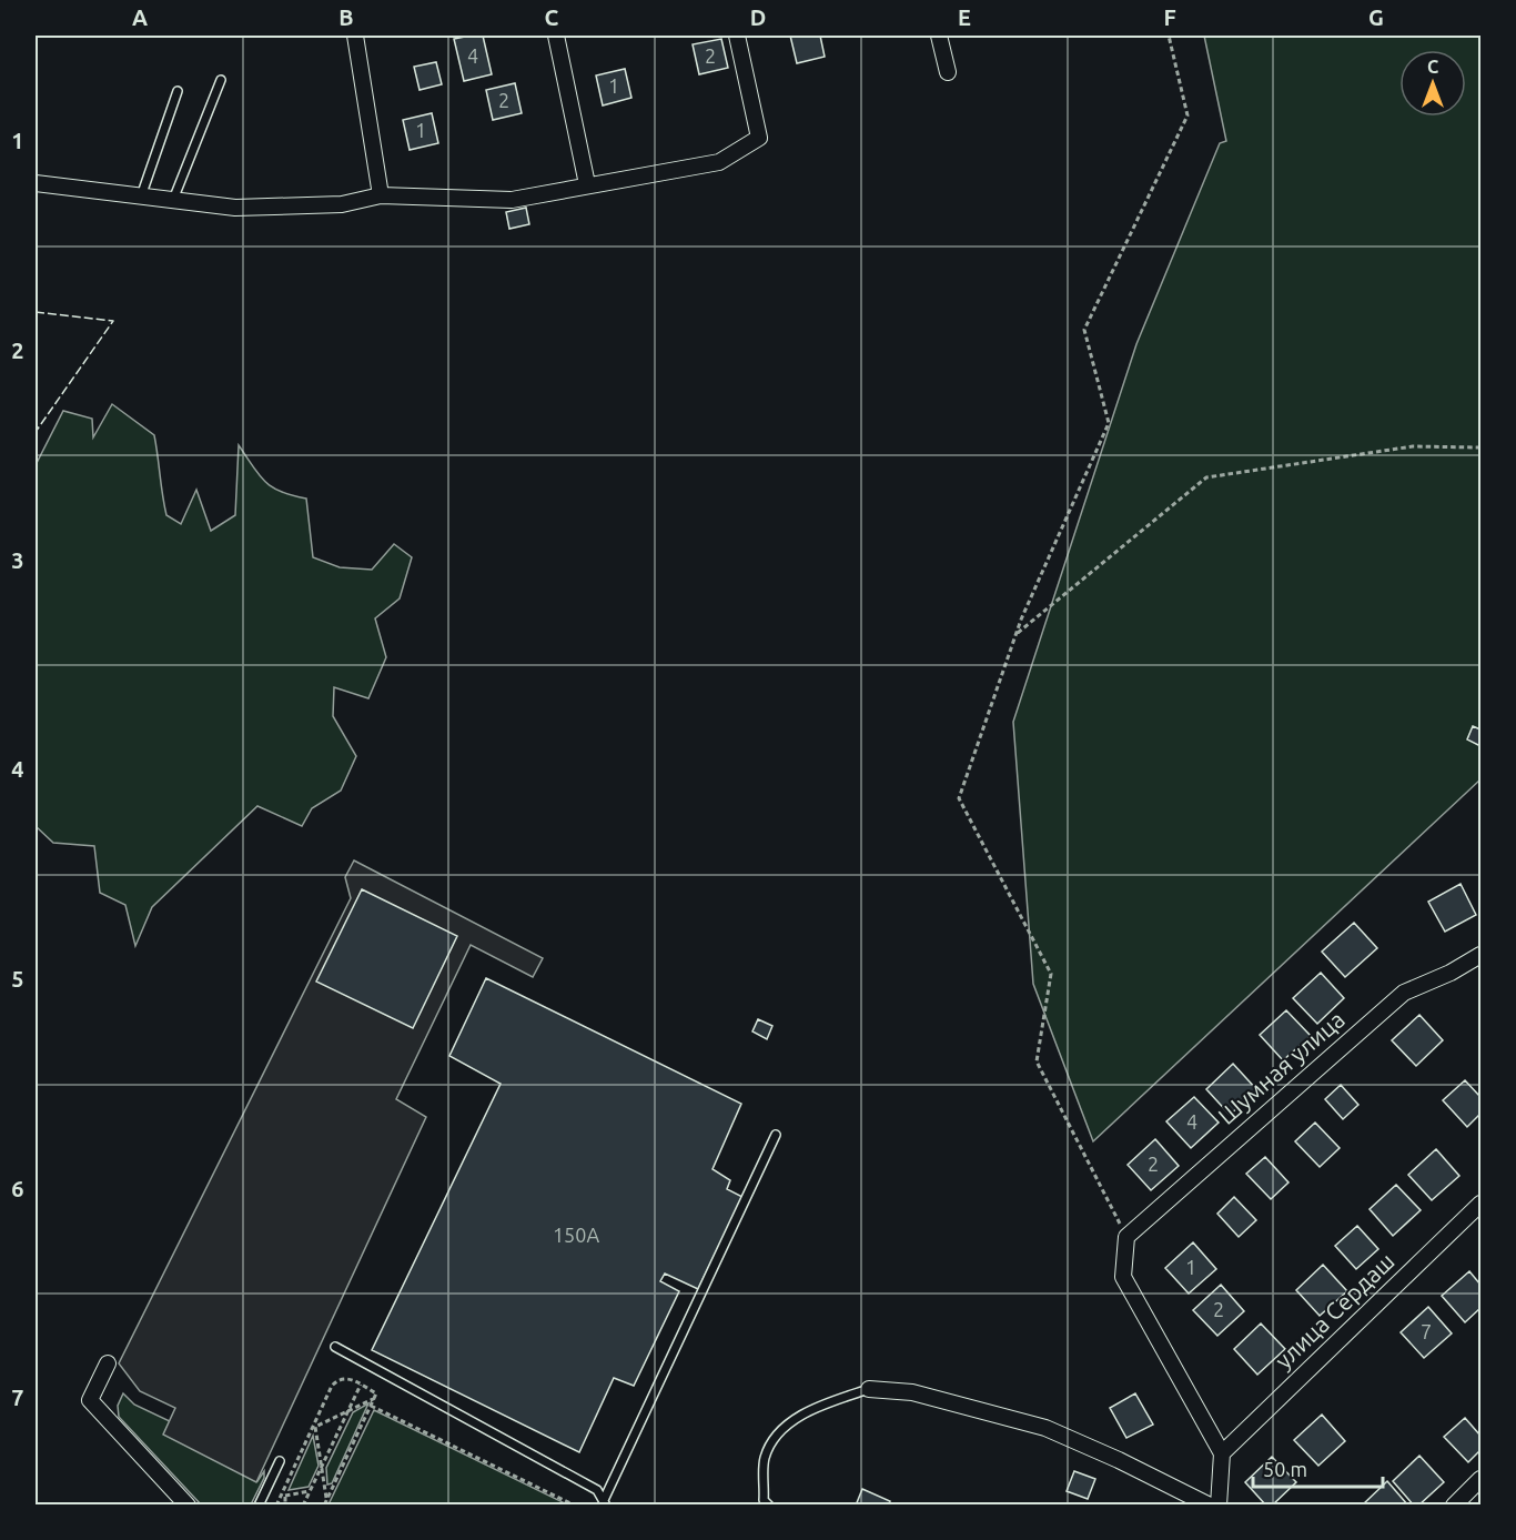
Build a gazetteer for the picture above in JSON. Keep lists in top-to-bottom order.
{
  "streets": {
    "street": ["Шумная улица", "улица Сердаш"]
  },
  "house_numbers": [
    "4",
    "2",
    "1",
    "2",
    "1",
    "4",
    "2",
    "150А",
    "1",
    "2",
    "7"
  ],
  "scale_bar": "50 m",
  "north": "top",
  "grid": {
    "columns": [
      "A",
      "B",
      "C",
      "D",
      "E",
      "F",
      "G"
    ],
    "rows": [
      "1",
      "2",
      "3",
      "4",
      "5",
      "6",
      "7"
    ]
  }
}
